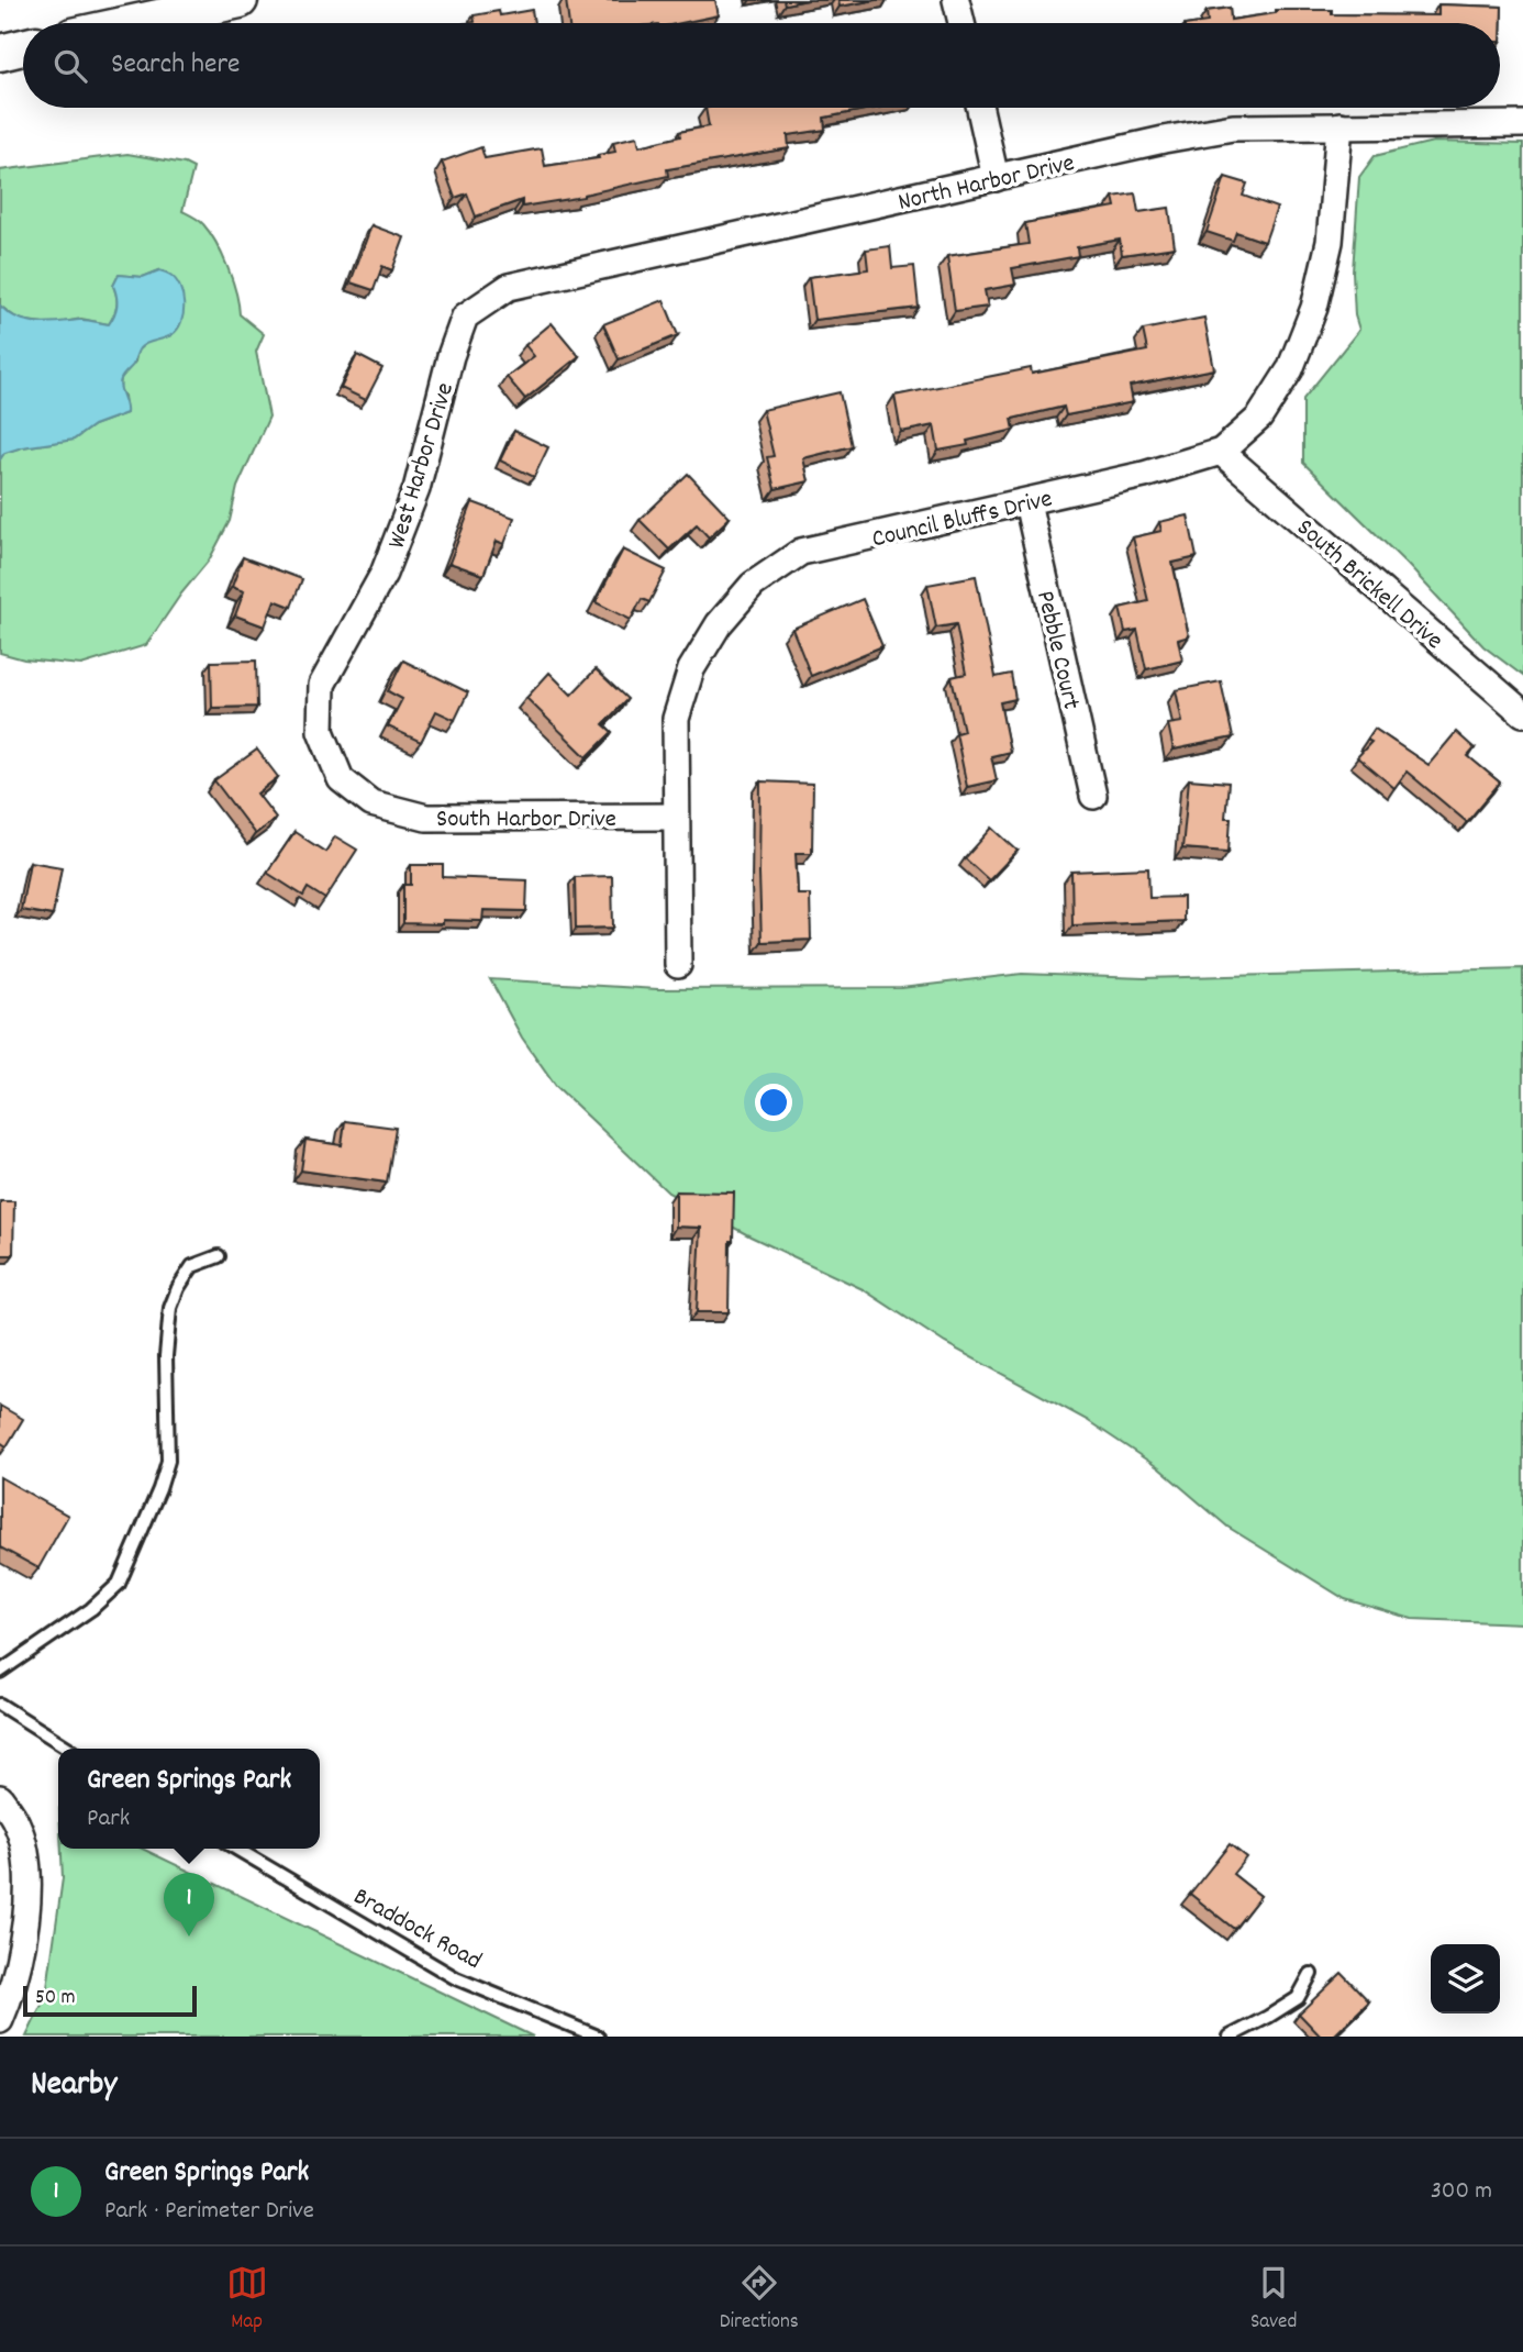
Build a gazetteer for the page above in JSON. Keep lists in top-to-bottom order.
{
  "streets": {
    "street": [
      "North Harbor Drive",
      "West Harbor Drive",
      "Council Bluffs Drive",
      "South Brickell Drive",
      "Pebble Court",
      "South Harbor Drive"
    ],
    "lane": ["Braddock Road"]
  },
  "crossings": [
    ["North Harbor Drive", "West Harbor Drive"],
    ["North Harbor Drive", "Council Bluffs Drive"],
    ["West Harbor Drive", "South Harbor Drive"],
    ["Council Bluffs Drive", "South Brickell Drive"],
    ["Council Bluffs Drive", "Pebble Court"],
    ["Council Bluffs Drive", "South Harbor Drive"]
  ],
  "scale_bar": "50 m",
  "page": {
    "search": "Search here",
    "popup": ["Green Springs Park", "Park"],
    "pins": "1",
    "scale": "50 m",
    "heading": "Nearby",
    "list": [
      {
        "mark": "1",
        "name": "Green Springs Park",
        "note": "Park · Perimeter Drive",
        "value": "300 m"
      }
    ],
    "nav": ["Map", "Directions", "Saved"]
  }
}
